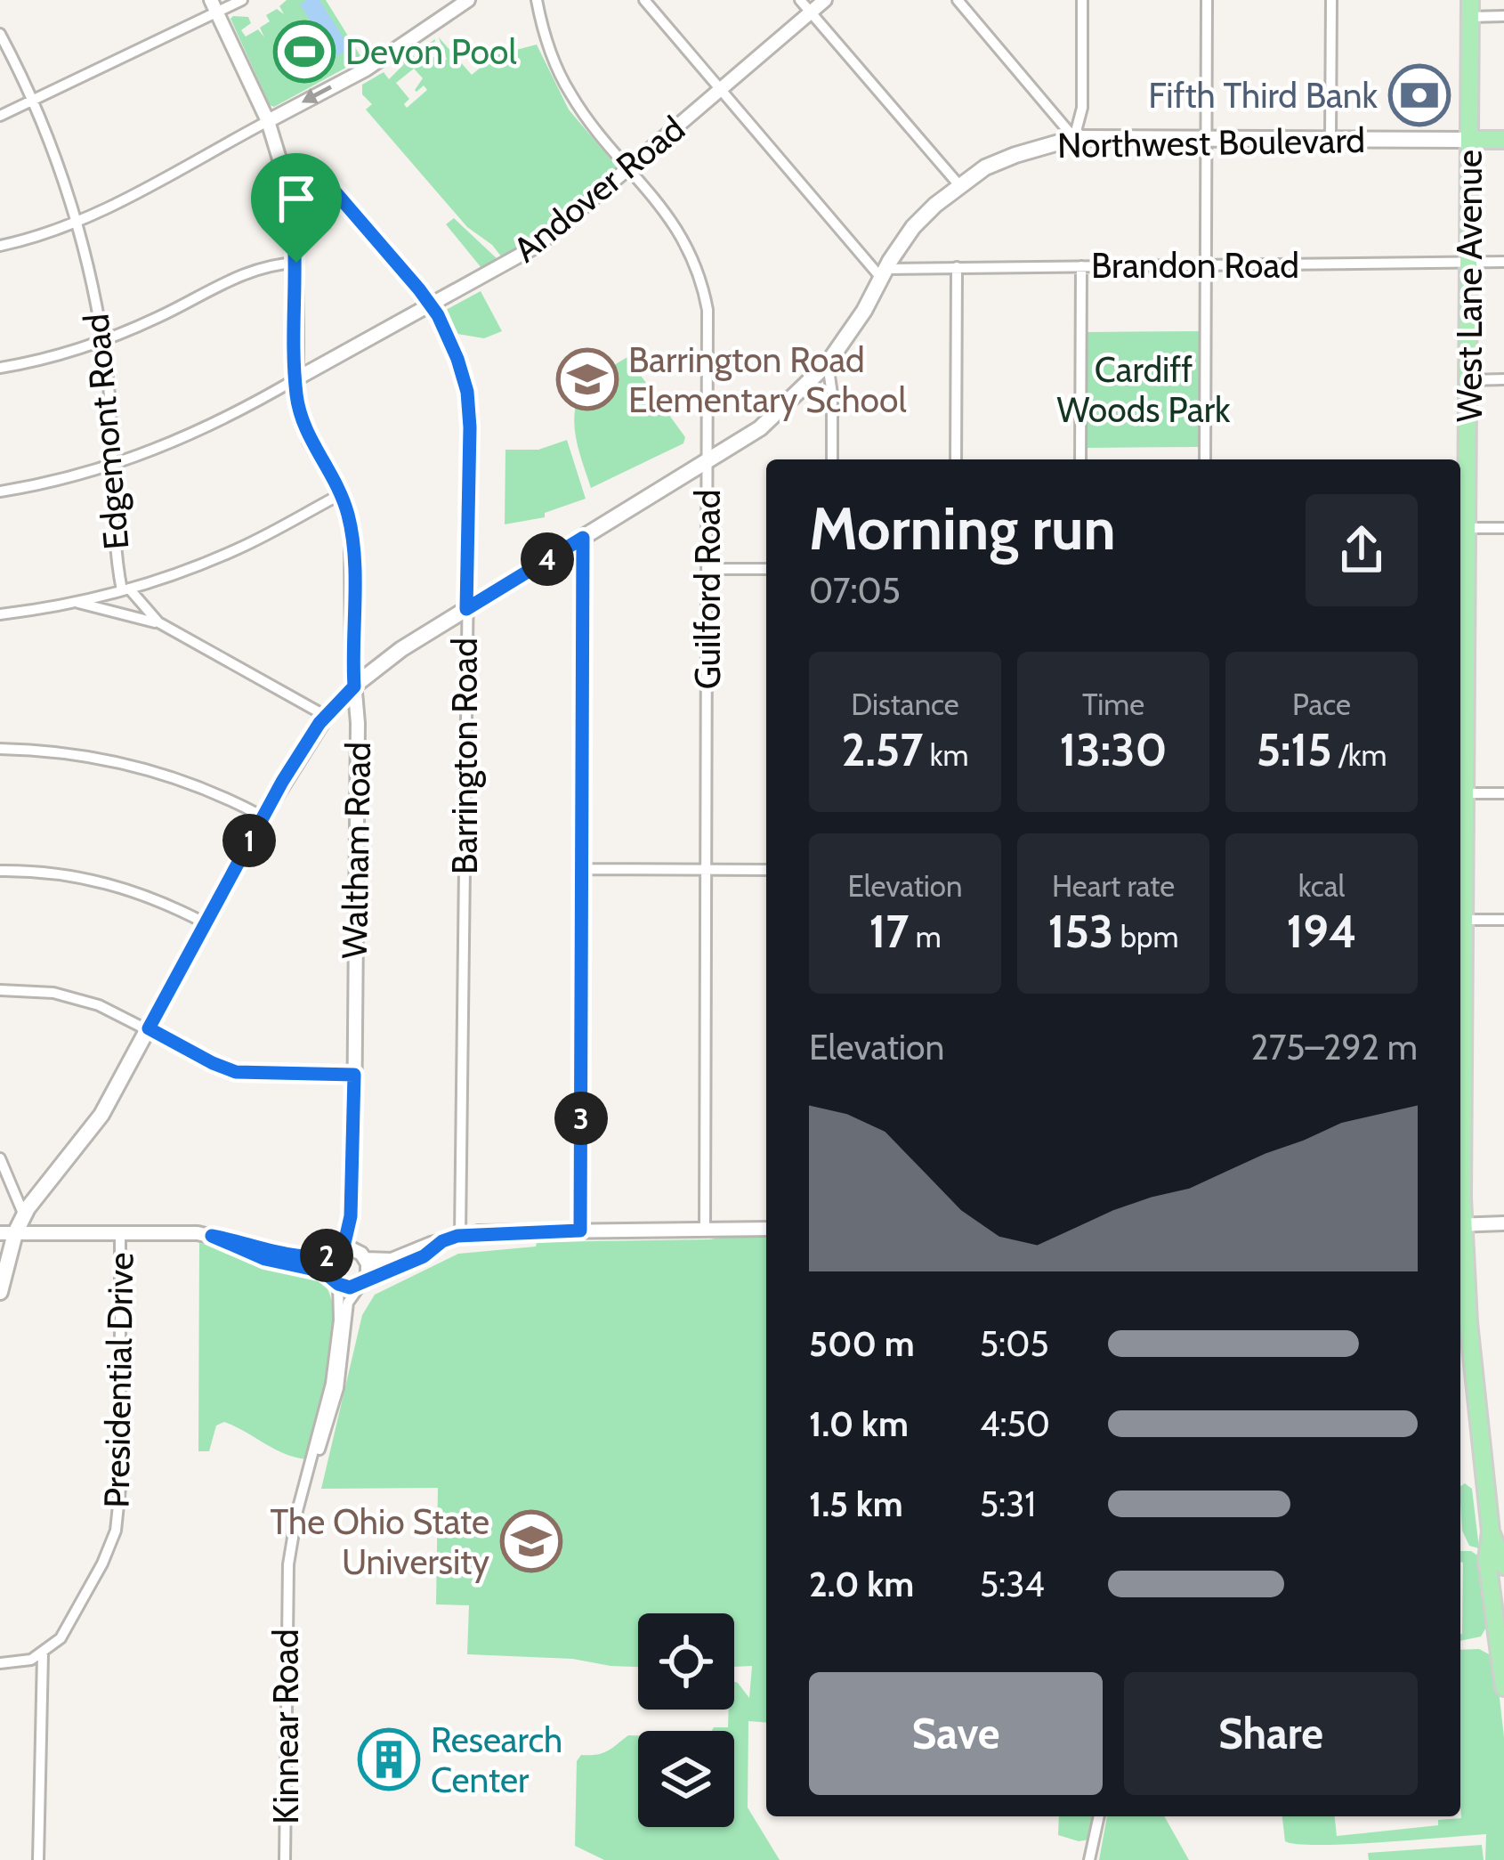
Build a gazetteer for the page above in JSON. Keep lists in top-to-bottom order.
{
  "streets": {
    "main road": ["Northwest Boulevard", "West Lane Avenue"],
    "street": [
      "Andover Road",
      "Brandon Road",
      "Edgemont Road",
      "Guilford Road",
      "Barrington Road",
      "Waltham Road",
      "Presidential Drive",
      "Kinnear Road"
    ]
  },
  "crossings": [
    ["Northwest Boulevard", "Brandon Road"],
    ["Northwest Boulevard", "West Lane Avenue"],
    ["Northwest Boulevard", "Guilford Road"],
    ["Northwest Boulevard", "Barrington Road"],
    ["Northwest Boulevard", "Waltham Road"],
    ["Andover Road", "Edgemont Road"],
    ["Andover Road", "Guilford Road"],
    ["Andover Road", "Barrington Road"],
    ["Andover Road", "Waltham Road"],
    ["Brandon Road", "West Lane Avenue"],
    ["Barrington Road", "Waltham Road"],
    ["Waltham Road", "Kinnear Road"]
  ],
  "parks": ["Cardiff Woods Park"],
  "places": {
    "sports": ["Devon Pool"],
    "bank": ["Fifth Third Bank"],
    "school or university": ["Barrington Road Elementary School", "The Ohio State University"],
    "building": ["Research Center"]
  },
  "page": {
    "heading": ["Morning run", "07:05"],
    "pins": [
      "4",
      "1",
      "3",
      "2"
    ],
    "stats": [
      ["Distance", "2.57 km"],
      ["Time", "13:30"],
      ["Pace", "5:15 /km"],
      ["Elevation", "17 m"],
      ["Heart rate", "153 bpm"],
      ["kcal", "194"]
    ],
    "chart": ["Elevation", "275–292 m"],
    "list": [
      {
        "name": "500 m",
        "note": "5:05"
      },
      {
        "name": "1.0 km",
        "note": "4:50"
      },
      {
        "name": "1.5 km",
        "note": "5:31"
      },
      {
        "name": "2.0 km",
        "note": "5:34"
      }
    ],
    "buttons": ["Save", "Share"]
  }
}
